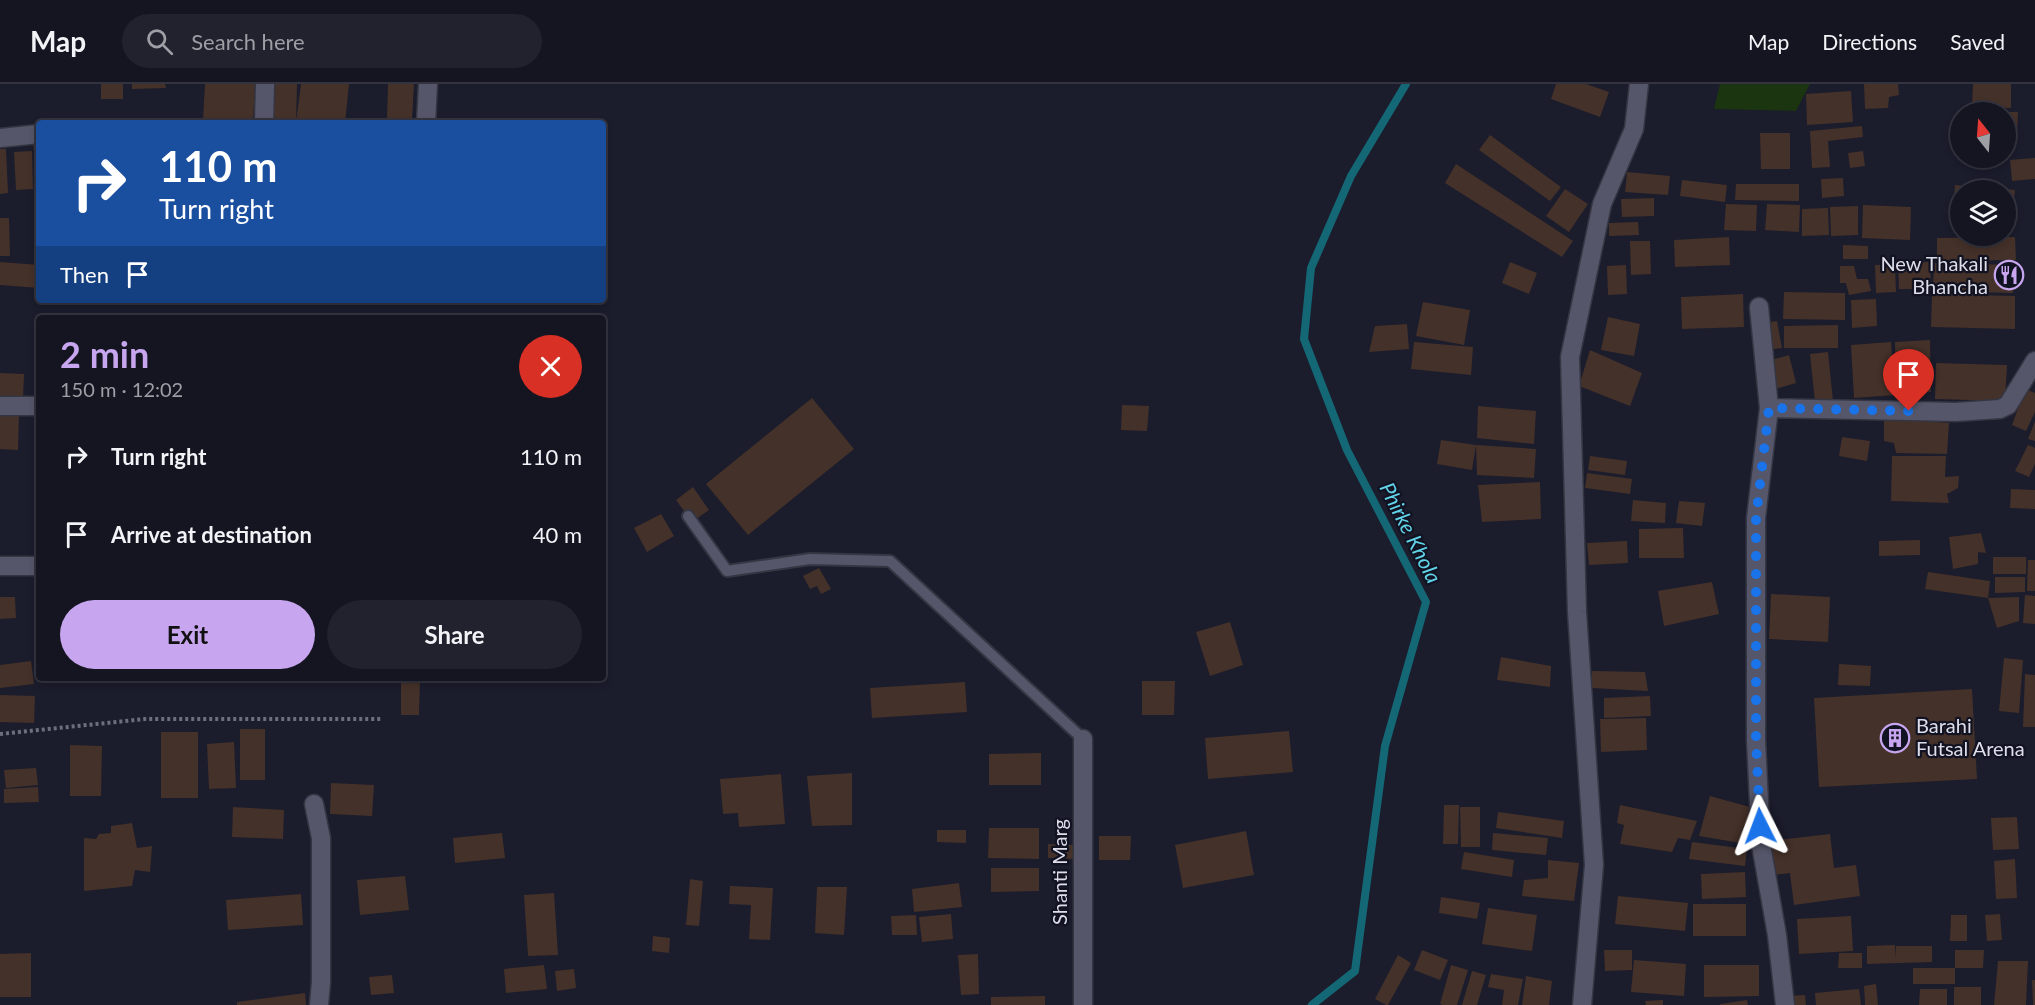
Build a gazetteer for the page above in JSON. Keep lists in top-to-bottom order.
{
  "streets": {
    "street": ["Shanti Marg"]
  },
  "water": ["Phirke Khola"],
  "places": {
    "restaurant": ["New Thakali Bhancha"],
    "building": ["Barahi Futsal Arena"]
  },
  "north": "top",
  "page": {
    "header": "Map",
    "search": "Search here",
    "nav": ["Map", "Directions", "Saved"],
    "turn": ["110 m", "Turn right"],
    "then": "Then",
    "heading": ["2 min", "150 m · 12:02"],
    "list": [
      {
        "name": "Turn right",
        "value": "110 m"
      },
      {
        "name": "Arrive at destination",
        "value": "40 m"
      }
    ],
    "buttons": ["Exit", "Share"]
  }
}
